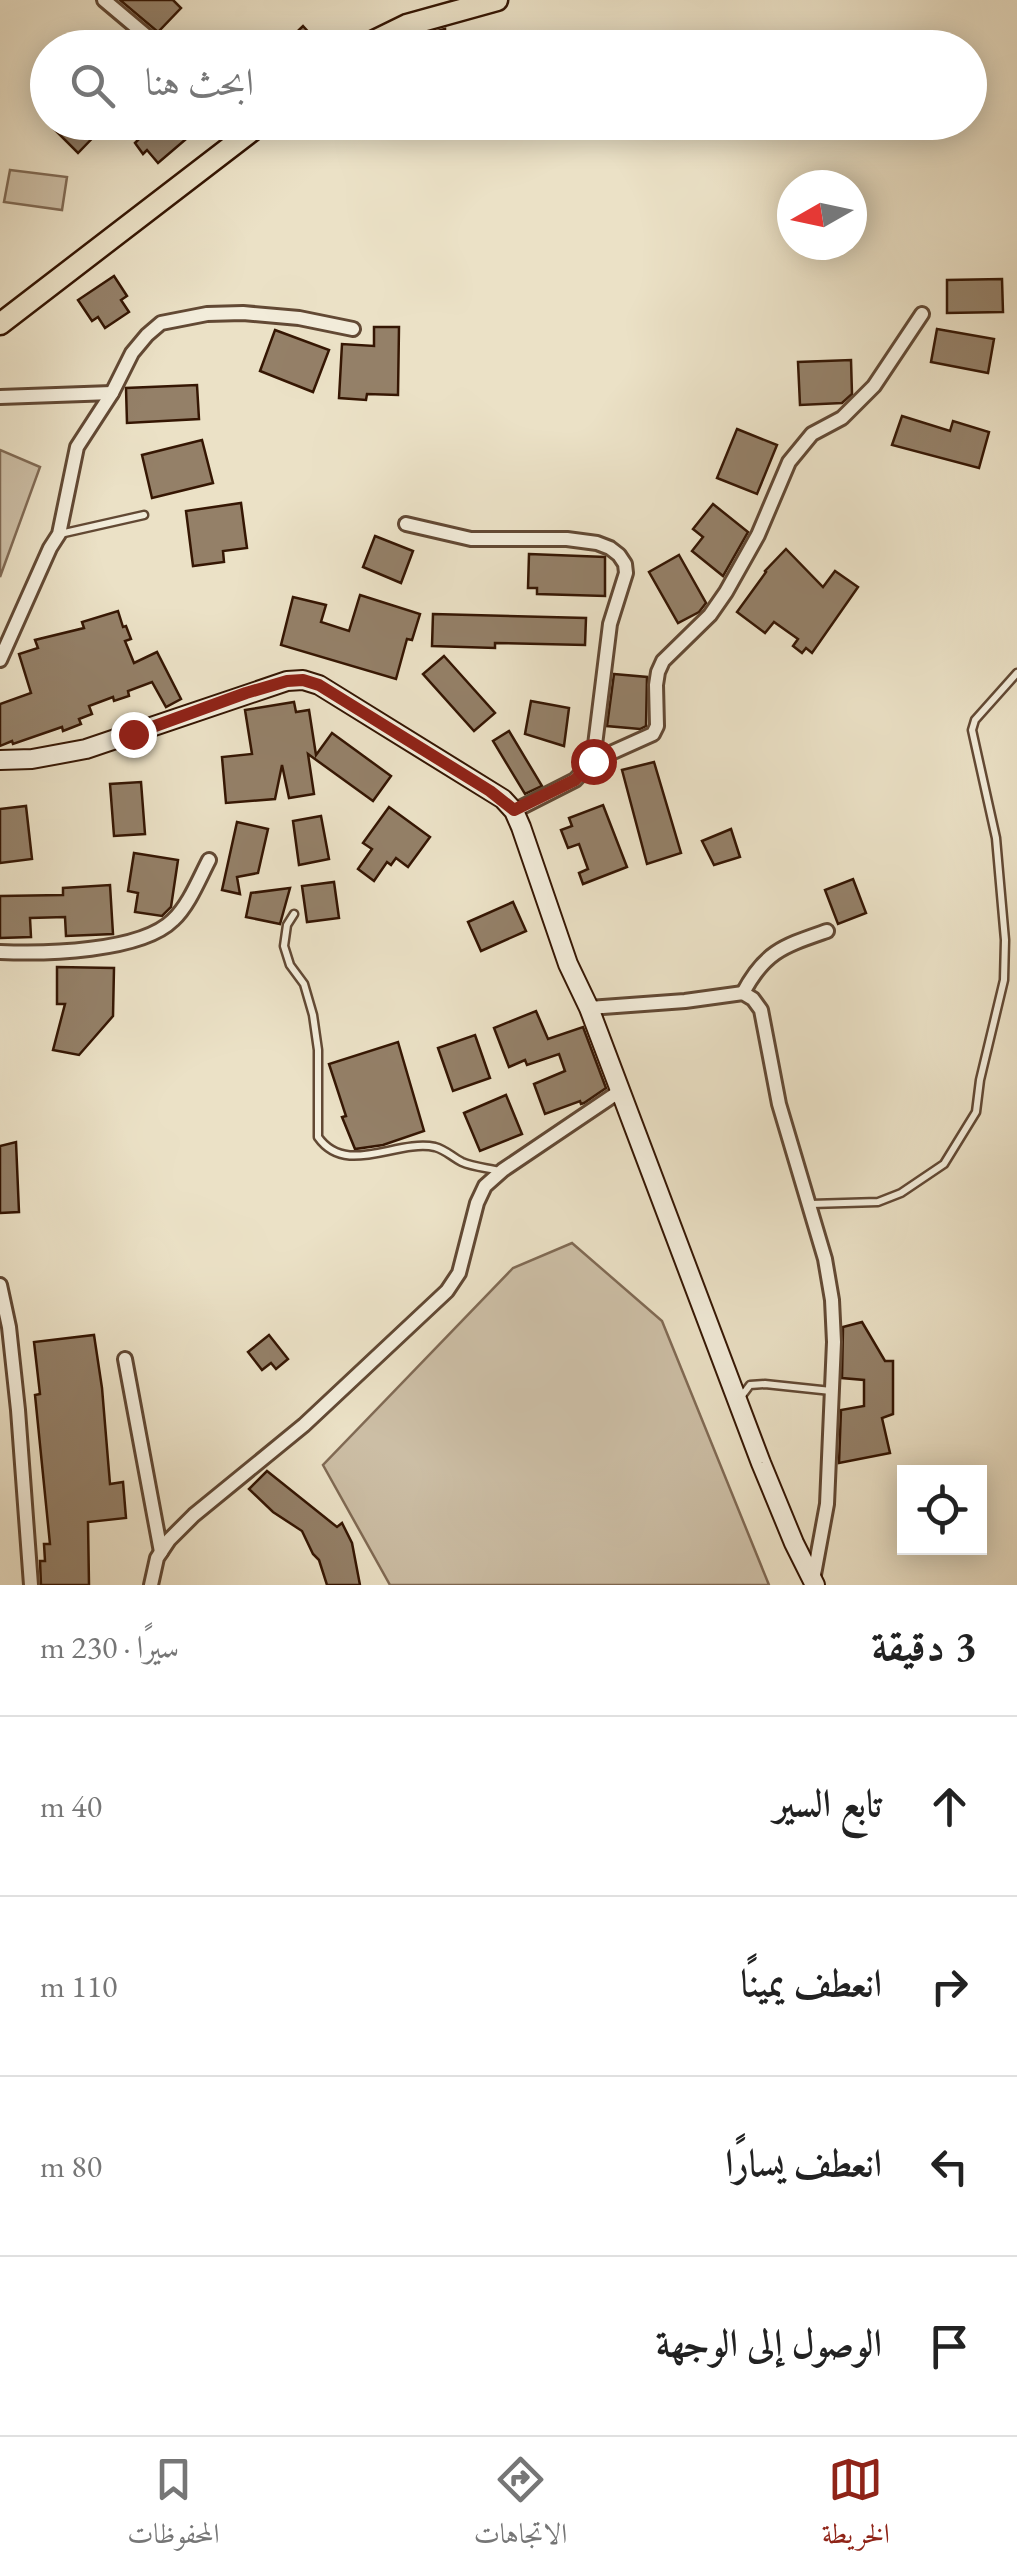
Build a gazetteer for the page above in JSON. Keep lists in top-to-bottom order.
{
  "north": "left",
  "page": {
    "search": "ابحث هنا",
    "heading": ["3 دقيقة", "سيرًا · 230 m"],
    "list": [
      ["تابع السير", "40 m"],
      ["انعطف يمينًا", "110 m"],
      ["انعطف يسارًا", "80 m"],
      "الوصول إلى الوجهة"
    ],
    "nav": ["الخريطة", "الاتجاهات", "المحفوظات"]
  }
}
